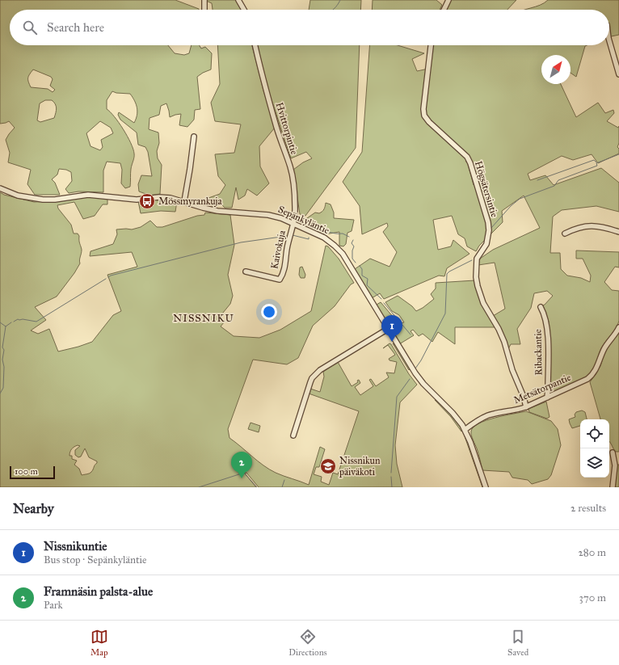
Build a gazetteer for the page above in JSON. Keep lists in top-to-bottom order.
{
  "streets": {
    "street": [
      "Hvittorpintie",
      "Högsätersintie",
      "Sepänkyläntie",
      "Kaivokuja",
      "Ribackantie",
      "Metsätorpantie"
    ]
  },
  "crossings": [
    ["Hvittorpintie", "Sepänkyläntie"],
    ["Hvittorpintie", "Kaivokuja"],
    ["Högsätersintie", "Metsätorpantie"],
    ["Sepänkyläntie", "Kaivokuja"],
    ["Sepänkyläntie", "Metsätorpantie"],
    ["Ribackantie", "Metsätorpantie"]
  ],
  "districts": ["NISSNIKU"],
  "places": {
    "bus stop": ["Mössmyrankuja"],
    "school or university": ["Nissnikun päiväkoti"]
  },
  "scale_bar": "100 m",
  "north": "top right",
  "page": {
    "search": "Search here",
    "pins": ["1", "2"],
    "scale": "100 m",
    "heading": ["Nearby", "2 results"],
    "list": [
      {
        "mark": "1",
        "name": "Nissnikuntie",
        "note": "Bus stop · Sepänkyläntie",
        "value": "280 m"
      },
      {
        "mark": "2",
        "name": "Framnäsin palsta-alue",
        "note": "Park",
        "value": "370 m"
      }
    ],
    "nav": ["Map", "Directions", "Saved"]
  }
}
